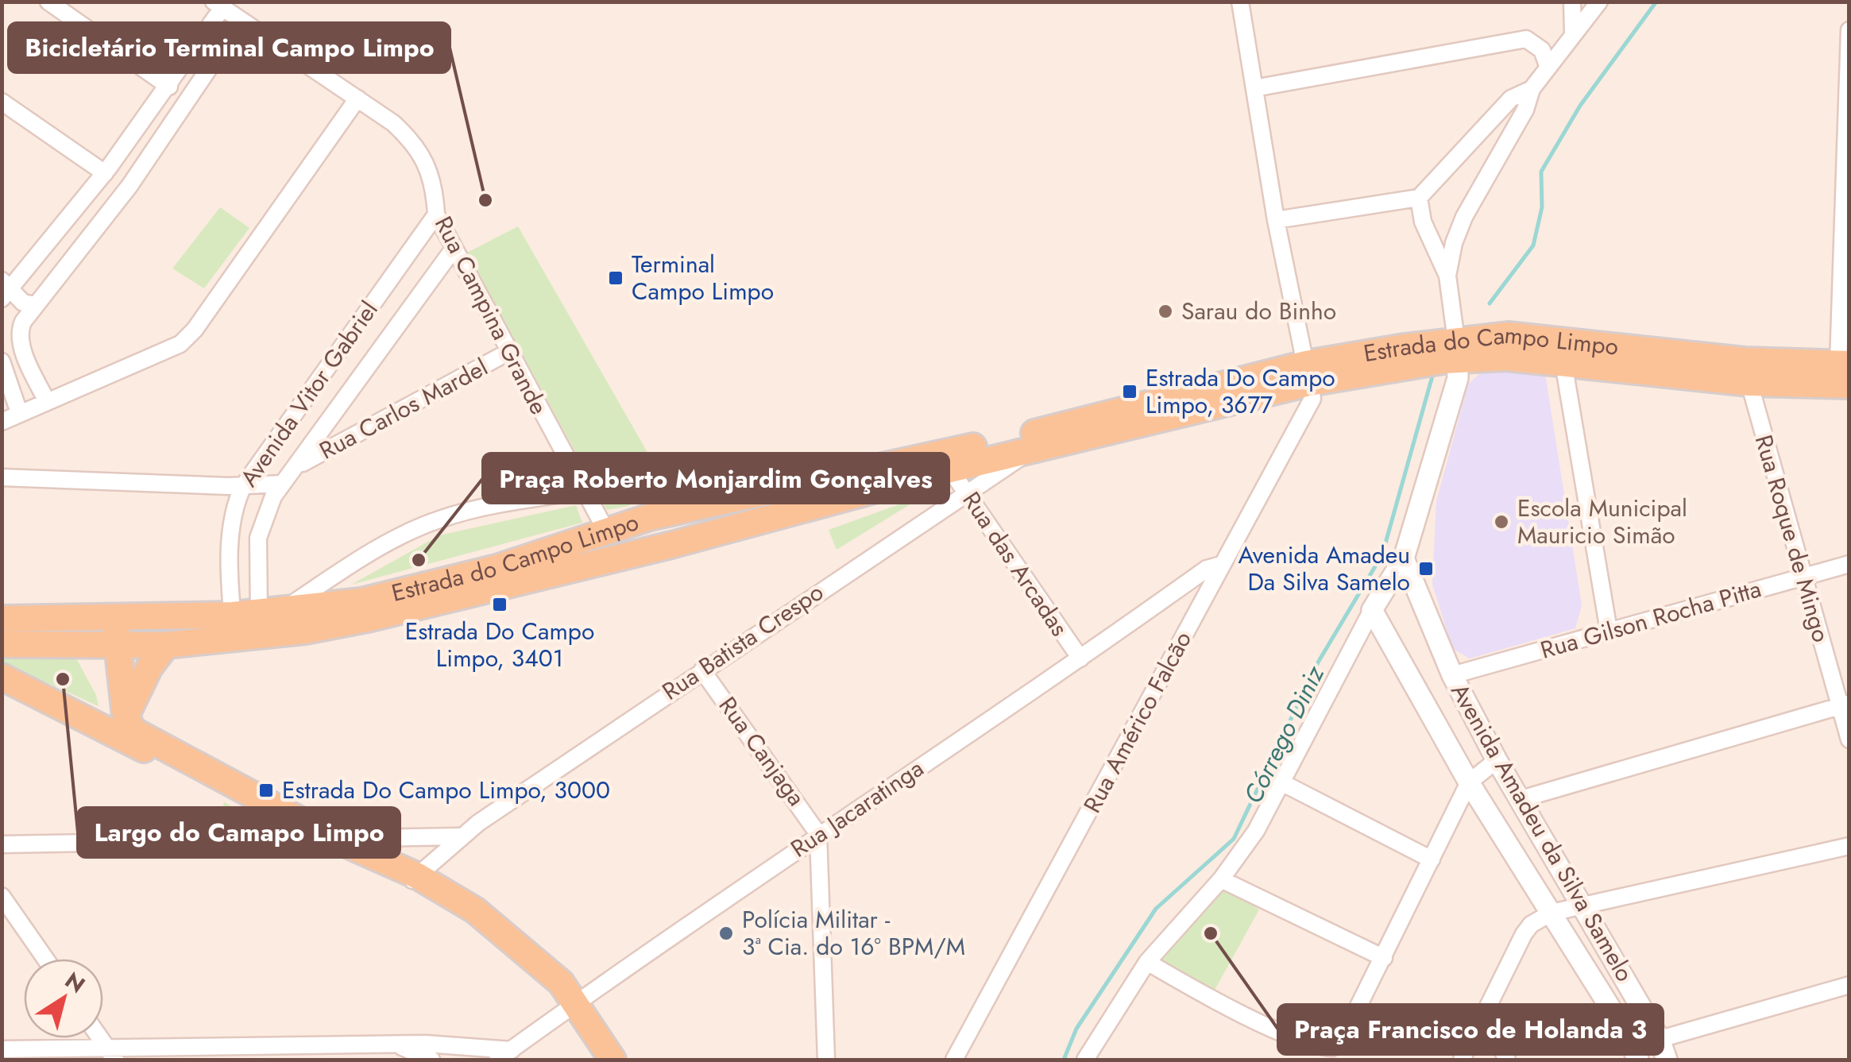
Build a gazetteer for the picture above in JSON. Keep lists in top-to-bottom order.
{
  "streets": {
    "main road": ["Estrada do Campo Limpo"],
    "street": [
      "Rua Campina Grande",
      "Avenida Vitor Gabriel",
      "Rua Carlos Mardel",
      "Rua Roque de Mingo",
      "Rua das Arcadas",
      "Rua Gilson Rocha Pitta",
      "Rua Batista Crespo",
      "Rua Américo Falcão",
      "Rua Canjaga",
      "Rua Jacaratinga",
      "Avenida Amadeu da Silva Samelo"
    ]
  },
  "crossings": [
    ["Rua Campina Grande", "Estrada do Campo Limpo"],
    ["Rua Campina Grande", "Avenida Vitor Gabriel"],
    ["Rua Campina Grande", "Rua Carlos Mardel"],
    ["Estrada do Campo Limpo", "Avenida Vitor Gabriel"],
    ["Estrada do Campo Limpo", "Rua Roque de Mingo"],
    ["Estrada do Campo Limpo", "Rua das Arcadas"],
    ["Estrada do Campo Limpo", "Rua Batista Crespo"],
    ["Estrada do Campo Limpo", "Rua Américo Falcão"],
    ["Avenida Vitor Gabriel", "Rua Carlos Mardel"],
    ["Rua Roque de Mingo", "Rua Gilson Rocha Pitta"],
    ["Rua das Arcadas", "Rua Batista Crespo"],
    ["Rua das Arcadas", "Rua Jacaratinga"],
    ["Rua Gilson Rocha Pitta", "Avenida Amadeu da Silva Samelo"],
    ["Rua Batista Crespo", "Rua Canjaga"],
    ["Rua Américo Falcão", "Rua Jacaratinga"],
    ["Rua Canjaga", "Rua Jacaratinga"]
  ],
  "water": ["Córrego Diniz"],
  "places": {
    "other": [
      "Bicicletário Terminal Campo Limpo",
      "Sarau do Binho",
      "Escola Municipal Mauricio Simão",
      "Praça Roberto Monjardim Gonçalves",
      "Largo do Camapo Limpo",
      "Polícia Militar - 3ª Cia. do 16º BPM/M",
      "Praça Francisco de Holanda 3"
    ],
    "transit": [
      "Terminal Campo Limpo",
      "Estrada Do Campo Limpo, 3677",
      "Avenida Amadeu Da Silva Samelo",
      "Estrada Do Campo Limpo, 3401",
      "Estrada Do Campo Limpo, 3000"
    ]
  },
  "north": "top right"
}
